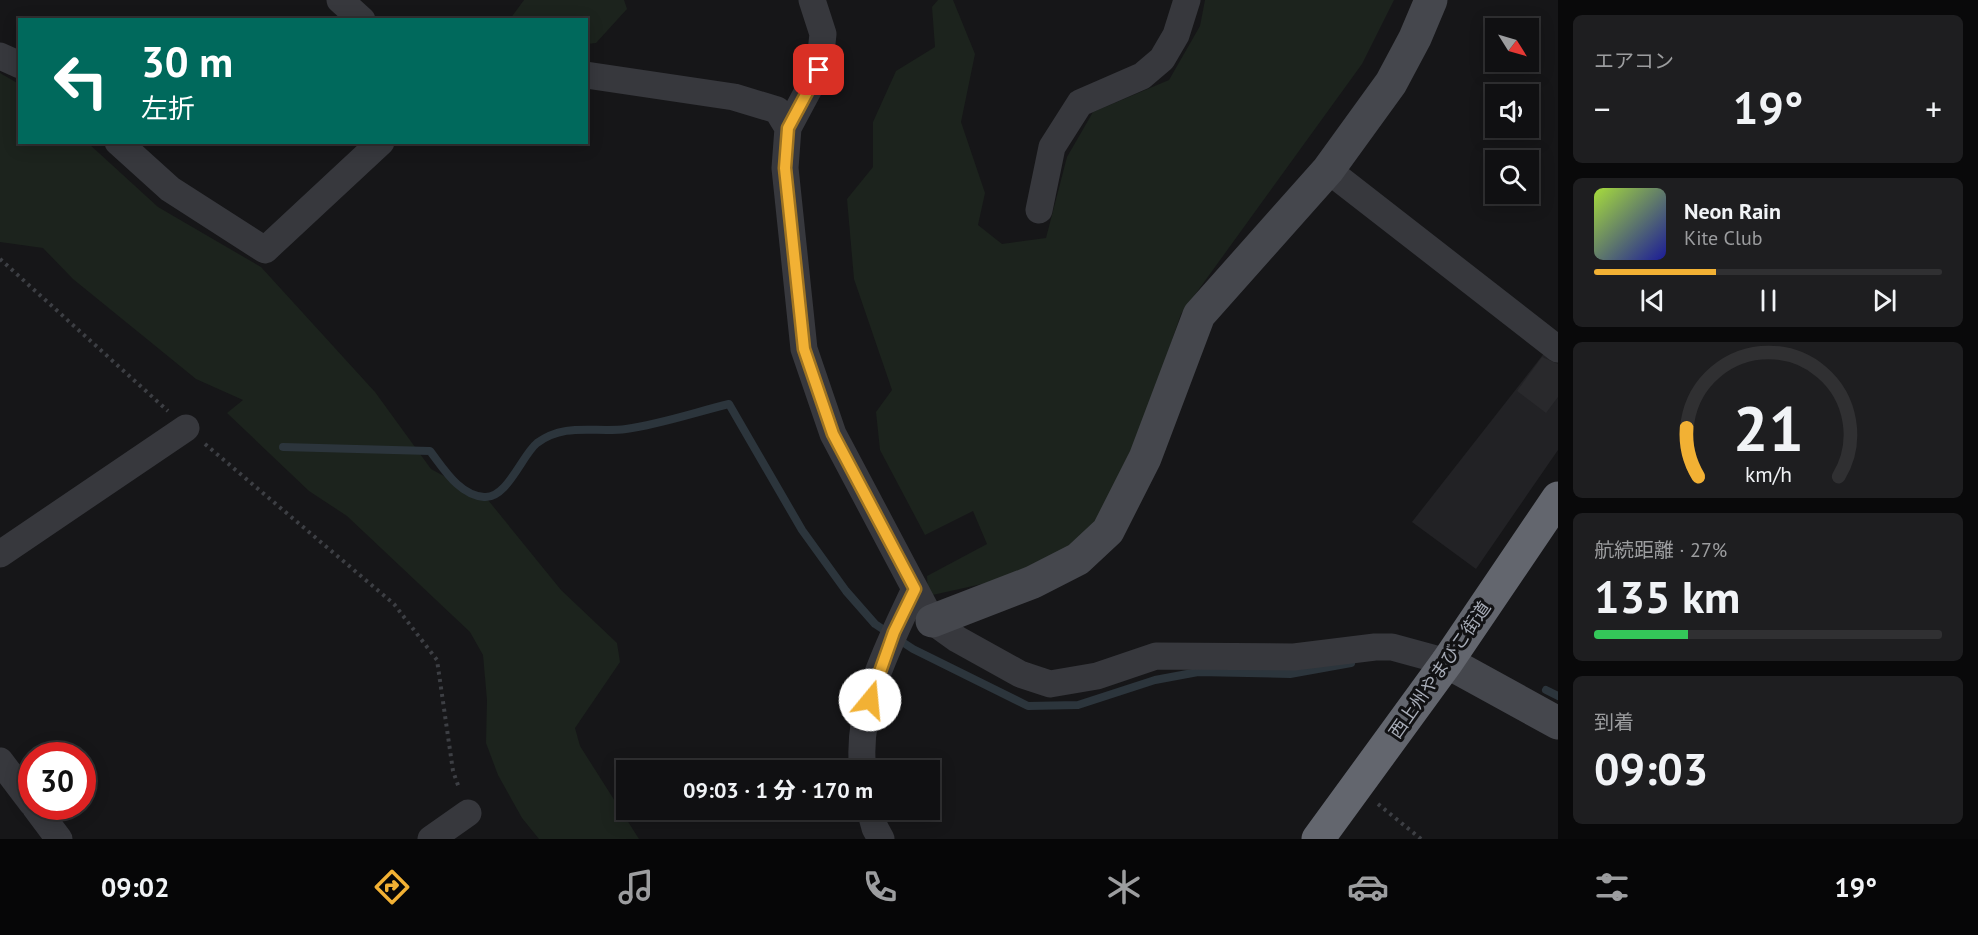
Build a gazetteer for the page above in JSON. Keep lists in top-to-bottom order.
{
  "streets": {
    "highway": ["西上州やまびこ街道"]
  },
  "north": "bottom right",
  "page": {
    "tile": [
      "エアコン",
      ["航続距離 · 27%", "135 km"],
      ["到着", "09:03"]
    ],
    "turn": ["30 m", "左折"],
    "heat": ["−", "19°", "+"],
    "song": ["Neon Rain", "Kite Club"],
    "limit": "30",
    "trip": "09:03 · 1 分 · 170 m",
    "tabs": ["09:02", "19°"],
    "gauge": ["21", "km/h"]
  }
}
